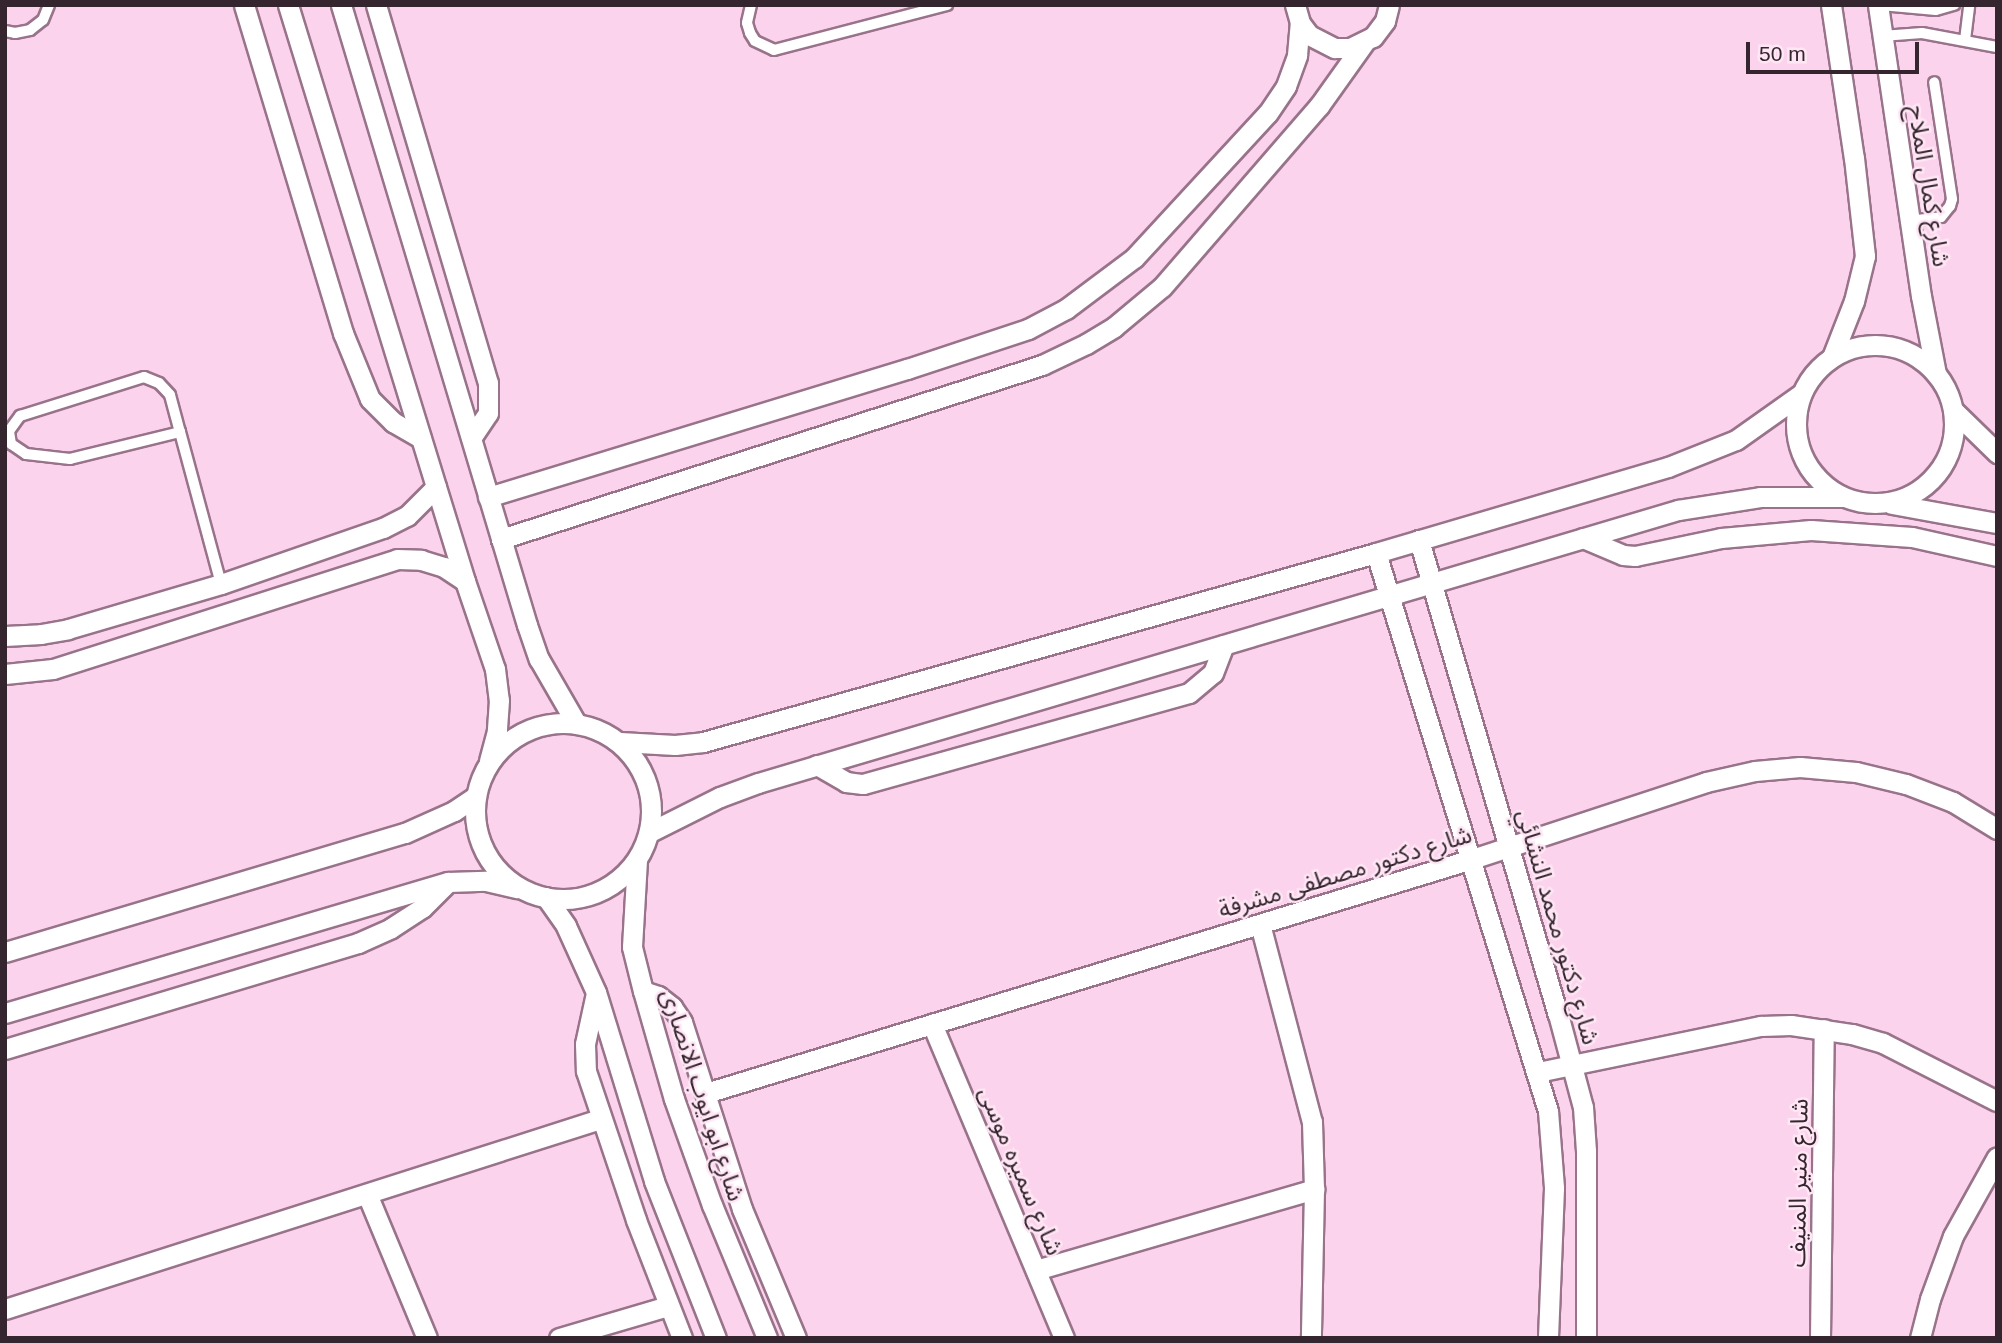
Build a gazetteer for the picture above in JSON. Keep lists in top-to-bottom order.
{
  "streets": {
    "street": [
      "شارع كمال الملاح",
      "شارع دكتور مصطفى مشرفة",
      "شارع دكتور محمد النشائي",
      "شارع ابو ايوب الانصارى",
      "شارع سميره موسى",
      "شارع منير المنيف"
    ]
  },
  "crossings": [
    ["شارع دكتور مصطفى مشرفة", "شارع دكتور محمد النشائي"],
    ["شارع دكتور مصطفى مشرفة", "شارع سميره موسى"]
  ],
  "scale_bar": "50 m"
}
